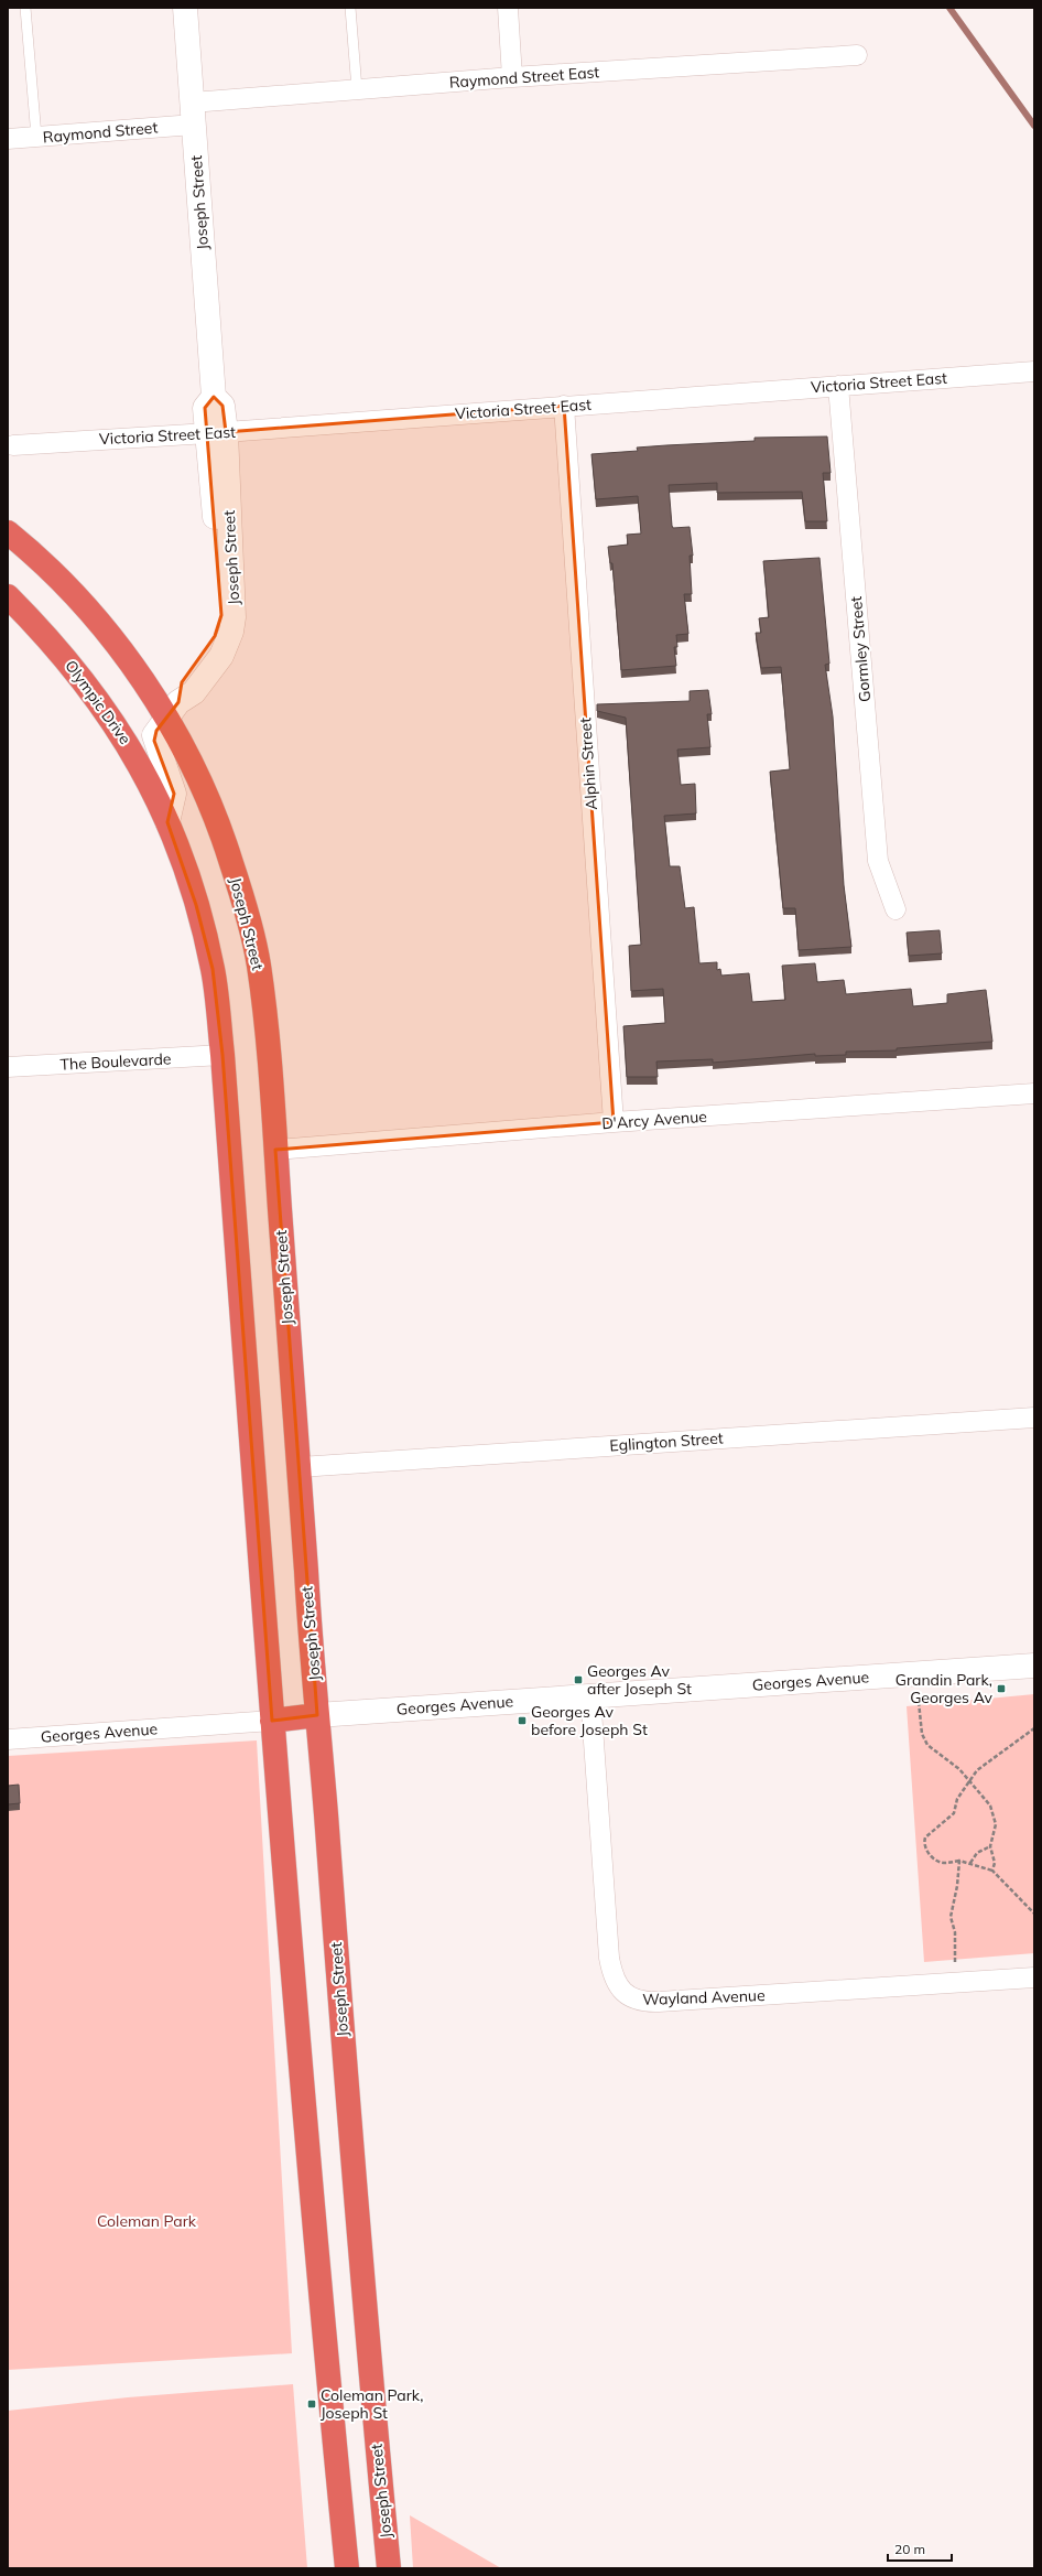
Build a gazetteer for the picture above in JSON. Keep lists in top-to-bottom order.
{
  "streets": {
    "highway": ["Joseph Street", "Olympic Drive", "Georges Avenue"],
    "street": [
      "Raymond Street East",
      "Raymond Street",
      "Victoria Street East",
      "Gormley Street",
      "Alphin Street",
      "The Boulevarde",
      "D'Arcy Avenue",
      "Eglington Street",
      "Wayland Avenue"
    ]
  },
  "crossings": [
    ["Raymond Street East", "Raymond Street"],
    ["Raymond Street East", "Joseph Street"],
    ["Raymond Street", "Joseph Street"],
    ["Joseph Street", "Victoria Street East"],
    ["Joseph Street", "Olympic Drive"],
    ["Joseph Street", "D'Arcy Avenue"],
    ["Joseph Street", "Eglington Street"],
    ["Joseph Street", "Georges Avenue"],
    ["Victoria Street East", "Gormley Street"],
    ["Victoria Street East", "Alphin Street"],
    ["Alphin Street", "D'Arcy Avenue"],
    ["Georges Avenue", "Wayland Avenue"]
  ],
  "parks": ["Coleman Park"],
  "places": {
    "transit": [
      "Georges Av after Joseph St",
      "Grandin Park, Georges Av",
      "Georges Av before Joseph St",
      "Coleman Park, Joseph St"
    ]
  },
  "scale_bar": "20 m"
}
